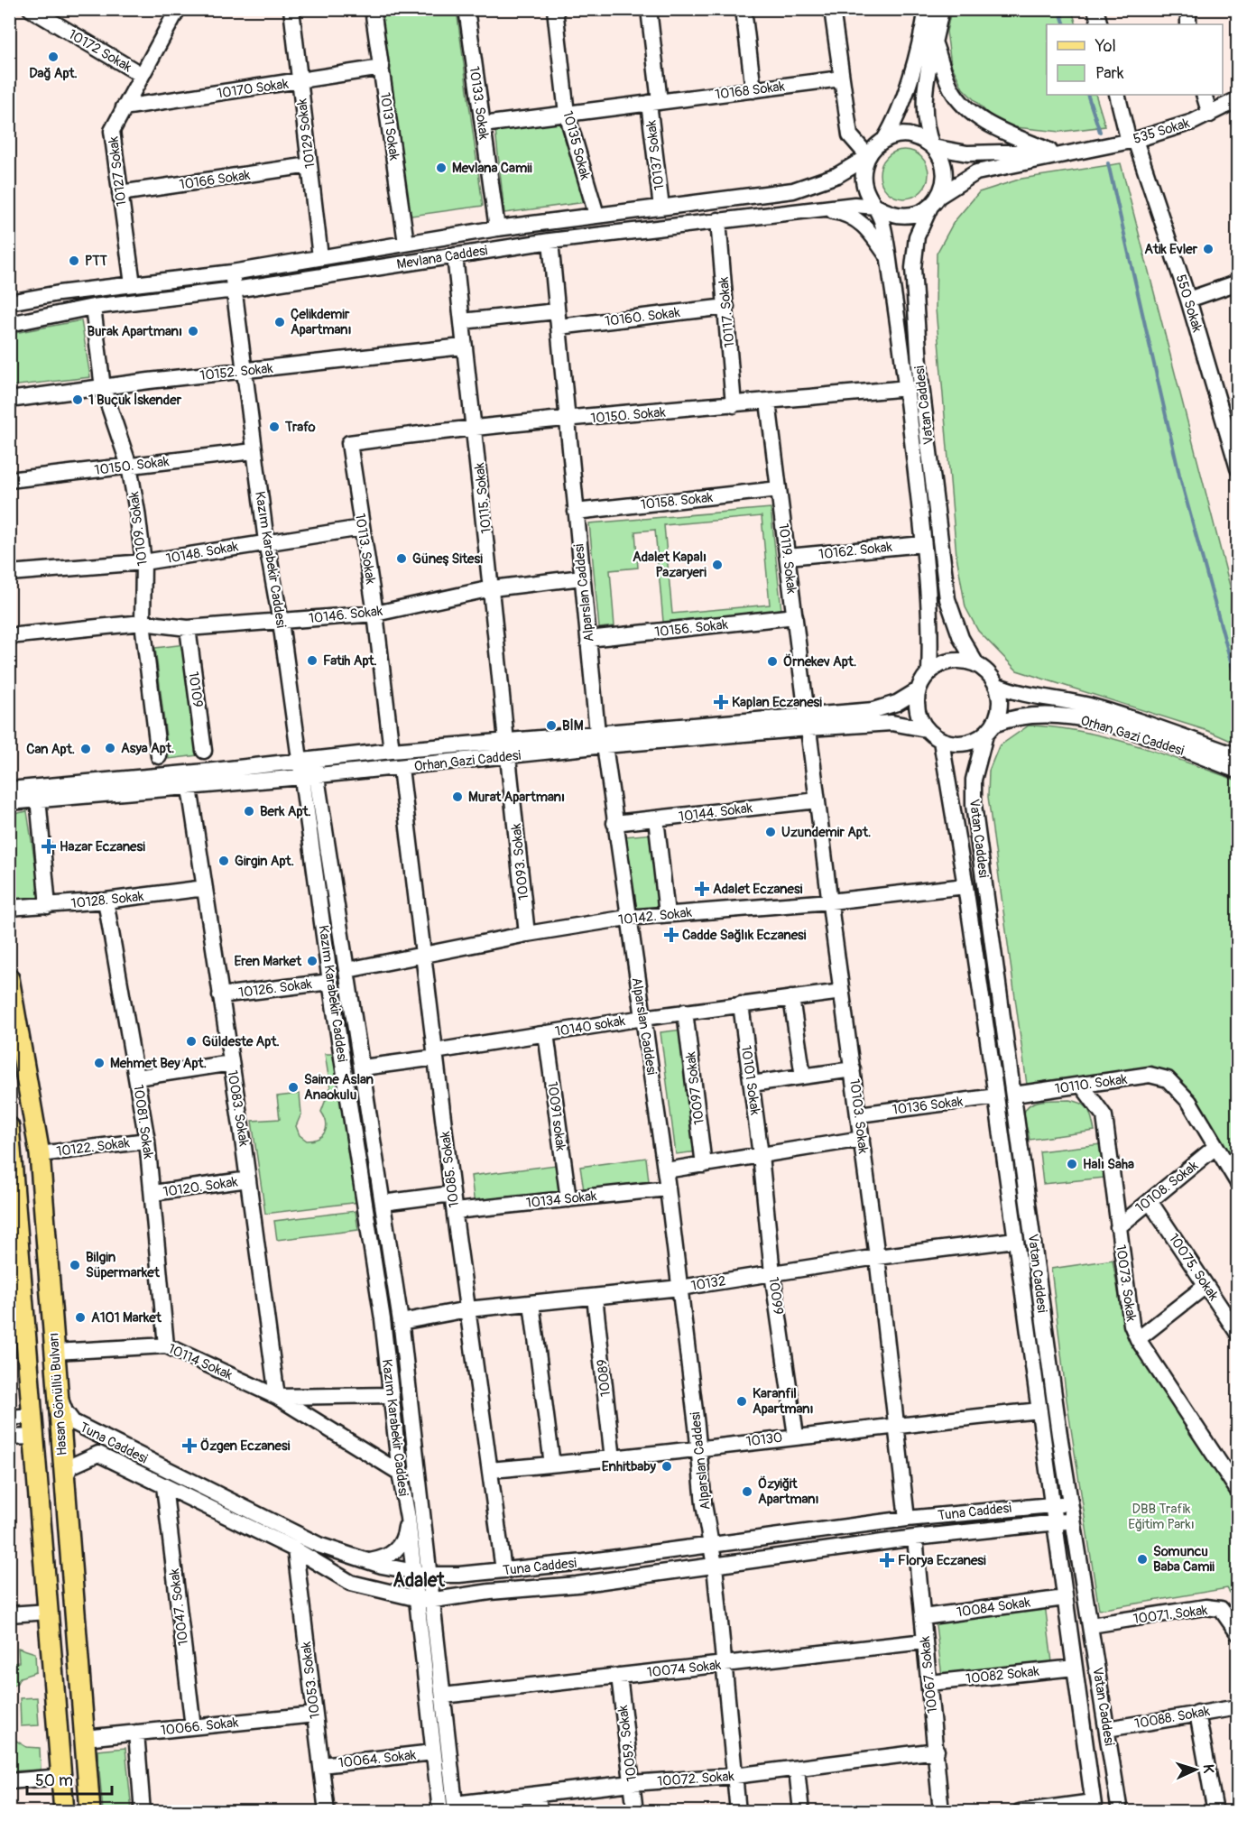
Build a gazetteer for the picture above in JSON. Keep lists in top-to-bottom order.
{
  "streets": {
    "main road": ["Hasan Gönüllü Bulvarı"],
    "street": [
      "10172 Sokak",
      "10170 Sokak",
      "10168 Sokak",
      "10133. Sokak",
      "10131 Sokak",
      "535 Sokak",
      "10129 Sokak",
      "10135 Sokak",
      "10137 Sokak",
      "10127 Sokak",
      "10166 Sokak",
      "Mevlana Caddesi",
      "550 Sokak",
      "10117. Sokak",
      "10160. Sokak",
      "10152. Sokak",
      "Vatan Caddesi",
      "10150. Sokak",
      "10115. Sokak",
      "10158. Sokak",
      "10109. Sokak",
      "10113. Sokak",
      "10162. Sokak",
      "10148. Sokak",
      "10119. Sokak",
      "Kazım Karabekir Caddesi",
      "Alparslan Caddesi",
      "10146. Sokak",
      "10156. Sokak",
      "10109",
      "Orhan Gazi Caddesi",
      "10144. Sokak",
      "10093. Sokak",
      "10128. Sokak",
      "10142. Sokak",
      "10126. Sokak",
      "10140 sokak",
      "10101 Sokak",
      "10110. Sokak",
      "10097 Sokak",
      "10136 Sokak",
      "10083. Sokak",
      "10091 sokak",
      "10103. Sokak",
      "10081. Sokak",
      "10122. Sokak",
      "10085. Sokak",
      "10120. Sokak",
      "10108. Sokak",
      "10134 Sokak",
      "10075. Sokak",
      "10132",
      "10073. Sokak",
      "10099",
      "10114 Sokak",
      "10089",
      "10130",
      "Tuna Caddesi",
      "10047. Sokak",
      "10084 Sokak",
      "10071. Sokak",
      "10074 Sokak",
      "10067. Sokak",
      "10082 Sokak",
      "10053. Sokak",
      "10088. Sokak",
      "10066. Sokak",
      "10059. Sokak",
      "10064. Sokak",
      "10072. Sokak"
    ]
  },
  "crossings": [
    ["10172 Sokak", "10127 Sokak"],
    ["10170 Sokak", "10131 Sokak"],
    ["10170 Sokak", "10129 Sokak"],
    ["10170 Sokak", "10127 Sokak"],
    ["10168 Sokak", "10133. Sokak"],
    ["10168 Sokak", "10135 Sokak"],
    ["10168 Sokak", "10137 Sokak"],
    ["10133. Sokak", "Mevlana Caddesi"],
    ["10131 Sokak", "Mevlana Caddesi"],
    ["535 Sokak", "Mevlana Caddesi"],
    ["535 Sokak", "550 Sokak"],
    ["535 Sokak", "Vatan Caddesi"],
    ["10129 Sokak", "10166 Sokak"],
    ["10129 Sokak", "Mevlana Caddesi"],
    ["10135 Sokak", "Mevlana Caddesi"],
    ["10137 Sokak", "Mevlana Caddesi"],
    ["10127 Sokak", "10166 Sokak"],
    ["10127 Sokak", "Mevlana Caddesi"],
    ["Mevlana Caddesi", "10117. Sokak"],
    ["Mevlana Caddesi", "Vatan Caddesi"],
    ["Mevlana Caddesi", "10115. Sokak"],
    ["Mevlana Caddesi", "10109. Sokak"],
    ["Mevlana Caddesi", "Kazım Karabekir Caddesi"],
    ["Mevlana Caddesi", "Alparslan Caddesi"],
    ["10117. Sokak", "10160. Sokak"],
    ["10117. Sokak", "10150. Sokak"],
    ["10160. Sokak", "10115. Sokak"],
    ["10160. Sokak", "Alparslan Caddesi"],
    ["10152. Sokak", "10115. Sokak"],
    ["10152. Sokak", "10109. Sokak"],
    ["10152. Sokak", "Kazım Karabekir Caddesi"],
    ["Vatan Caddesi", "10150. Sokak"],
    ["Vatan Caddesi", "10162. Sokak"],
    ["Vatan Caddesi", "Orhan Gazi Caddesi"],
    ["Vatan Caddesi", "10142. Sokak"],
    ["Vatan Caddesi", "10110. Sokak"],
    ["Vatan Caddesi", "10136 Sokak"],
    ["Vatan Caddesi", "10132"],
    ["Vatan Caddesi", "10130"],
    ["Vatan Caddesi", "Tuna Caddesi"],
    ["Vatan Caddesi", "10084 Sokak"],
    ["Vatan Caddesi", "10071. Sokak"],
    ["Vatan Caddesi", "10082 Sokak"],
    ["Vatan Caddesi", "10088. Sokak"],
    ["10150. Sokak", "10115. Sokak"],
    ["10150. Sokak", "10109. Sokak"],
    ["10150. Sokak", "10113. Sokak"],
    ["10150. Sokak", "10119. Sokak"],
    ["10150. Sokak", "Kazım Karabekir Caddesi"],
    ["10150. Sokak", "Alparslan Caddesi"],
    ["10115. Sokak", "10146. Sokak"],
    ["10115. Sokak", "Orhan Gazi Caddesi"],
    ["10115. Sokak", "10093. Sokak"],
    ["10158. Sokak", "10119. Sokak"],
    ["10158. Sokak", "Alparslan Caddesi"],
    ["10109. Sokak", "10148. Sokak"],
    ["10109. Sokak", "10146. Sokak"],
    ["10113. Sokak", "10148. Sokak"],
    ["10113. Sokak", "10146. Sokak"],
    ["10113. Sokak", "Orhan Gazi Caddesi"],
    ["10162. Sokak", "10119. Sokak"],
    ["10148. Sokak", "Kazım Karabekir Caddesi"],
    ["10119. Sokak", "10156. Sokak"],
    ["10119. Sokak", "Orhan Gazi Caddesi"],
    ["10119. Sokak", "10103. Sokak"],
    ["Kazım Karabekir Caddesi", "10146. Sokak"],
    ["Kazım Karabekir Caddesi", "Orhan Gazi Caddesi"],
    ["Kazım Karabekir Caddesi", "10142. Sokak"],
    ["Kazım Karabekir Caddesi", "10126. Sokak"],
    ["Kazım Karabekir Caddesi", "10140 sokak"],
    ["Kazım Karabekir Caddesi", "10132"],
    ["Kazım Karabekir Caddesi", "10114 Sokak"],
    ["Kazım Karabekir Caddesi", "Tuna Caddesi"],
    ["Kazım Karabekir Caddesi", "10074 Sokak"],
    ["Kazım Karabekir Caddesi", "10064. Sokak"],
    ["Kazım Karabekir Caddesi", "10072. Sokak"],
    ["Alparslan Caddesi", "10146. Sokak"],
    ["Alparslan Caddesi", "10156. Sokak"],
    ["Alparslan Caddesi", "Orhan Gazi Caddesi"],
    ["Alparslan Caddesi", "10144. Sokak"],
    ["Alparslan Caddesi", "10142. Sokak"],
    ["Alparslan Caddesi", "10140 sokak"],
    ["Alparslan Caddesi", "10134 Sokak"],
    ["Alparslan Caddesi", "10132"],
    ["Alparslan Caddesi", "10130"],
    ["Alparslan Caddesi", "Tuna Caddesi"],
    ["Alparslan Caddesi", "10074 Sokak"],
    ["Alparslan Caddesi", "10072. Sokak"],
    ["10146. Sokak", "10109"],
    ["Orhan Gazi Caddesi", "10093. Sokak"],
    ["Orhan Gazi Caddesi", "10083. Sokak"],
    ["Orhan Gazi Caddesi", "10103. Sokak"],
    ["Orhan Gazi Caddesi", "10085. Sokak"],
    ["10144. Sokak", "10103. Sokak"],
    ["10093. Sokak", "10142. Sokak"],
    ["10128. Sokak", "10083. Sokak"],
    ["10128. Sokak", "10081. Sokak"],
    ["10142. Sokak", "10103. Sokak"],
    ["10142. Sokak", "10085. Sokak"],
    ["10126. Sokak", "10083. Sokak"],
    ["10140 sokak", "10101 Sokak"],
    ["10140 sokak", "10097 Sokak"],
    ["10140 sokak", "10091 sokak"],
    ["10140 sokak", "10103. Sokak"],
    ["10140 sokak", "10085. Sokak"],
    ["10101 Sokak", "10099"],
    ["10110. Sokak", "10108. Sokak"],
    ["10110. Sokak", "10073. Sokak"],
    ["10136 Sokak", "10103. Sokak"],
    ["10083. Sokak", "10120. Sokak"],
    ["10083. Sokak", "10114 Sokak"],
    ["10091 sokak", "10134 Sokak"],
    ["10103. Sokak", "10132"],
    ["10103. Sokak", "10130"],
    ["10103. Sokak", "Tuna Caddesi"],
    ["10081. Sokak", "10122. Sokak"],
    ["10081. Sokak", "10120. Sokak"],
    ["10081. Sokak", "10114 Sokak"],
    ["10122. Sokak", "Hasan Gönüllü Bulvarı"],
    ["10085. Sokak", "10134 Sokak"],
    ["10085. Sokak", "10132"],
    ["10085. Sokak", "10130"],
    ["10085. Sokak", "Tuna Caddesi"],
    ["10108. Sokak", "10075. Sokak"],
    ["10108. Sokak", "10073. Sokak"],
    ["10132", "10099"],
    ["10132", "10089"],
    ["10099", "10130"],
    ["10114 Sokak", "Hasan Gönüllü Bulvarı"],
    ["10089", "10130"],
    ["Hasan Gönüllü Bulvarı", "Tuna Caddesi"],
    ["Hasan Gönüllü Bulvarı", "10066. Sokak"],
    ["Tuna Caddesi", "10047. Sokak"],
    ["Tuna Caddesi", "10067. Sokak"],
    ["Tuna Caddesi", "10053. Sokak"],
    ["10047. Sokak", "10066. Sokak"],
    ["10084 Sokak", "10067. Sokak"],
    ["10074 Sokak", "10067. Sokak"],
    ["10074 Sokak", "10059. Sokak"],
    ["10067. Sokak", "10082 Sokak"],
    ["10067. Sokak", "10072. Sokak"],
    ["10053. Sokak", "10066. Sokak"],
    ["10053. Sokak", "10064. Sokak"],
    ["10059. Sokak", "10072. Sokak"]
  ],
  "districts": ["Adalet"],
  "parks": ["DBB Trafik Eğitim Parkı"],
  "places": {
    "other": [
      "Dağ Apt.",
      "Mevlana Camii",
      "Atik Evler",
      "PTT",
      "Çelikdemir Apartmanı",
      "Burak Apartmanı",
      "1 Buçuk İskender",
      "Trafo",
      "Güneş Sitesi",
      "Adalet Kapalı Pazaryeri",
      "Fatih Apt.",
      "Örnekev Apt.",
      "BİM",
      "Asya Apt.",
      "Can Apt.",
      "Murat Apartmanı",
      "Berk Apt.",
      "Uzundemir Apt.",
      "Girgin Apt.",
      "Eren Market",
      "Güldeste Apt.",
      "Mehmet Bey Apt.",
      "Saime Aslan Anaokulu",
      "Halı Saha",
      "Bilgin Süpermarket",
      "A101 Market",
      "Karanfil Apartmanı",
      "Enhitbaby",
      "Özyiğit Apartmanı",
      "Somuncu Baba Camii"
    ],
    "health": [
      "Kaplan Eczanesi",
      "Hazar Eczanesi",
      "Adalet Eczanesi",
      "Cadde Sağlık Eczanesi",
      "Özgen Eczanesi",
      "Florya Eczanesi"
    ]
  },
  "legend": ["Yol", "Park"],
  "scale_bar": "50 m",
  "north": "right"
}
